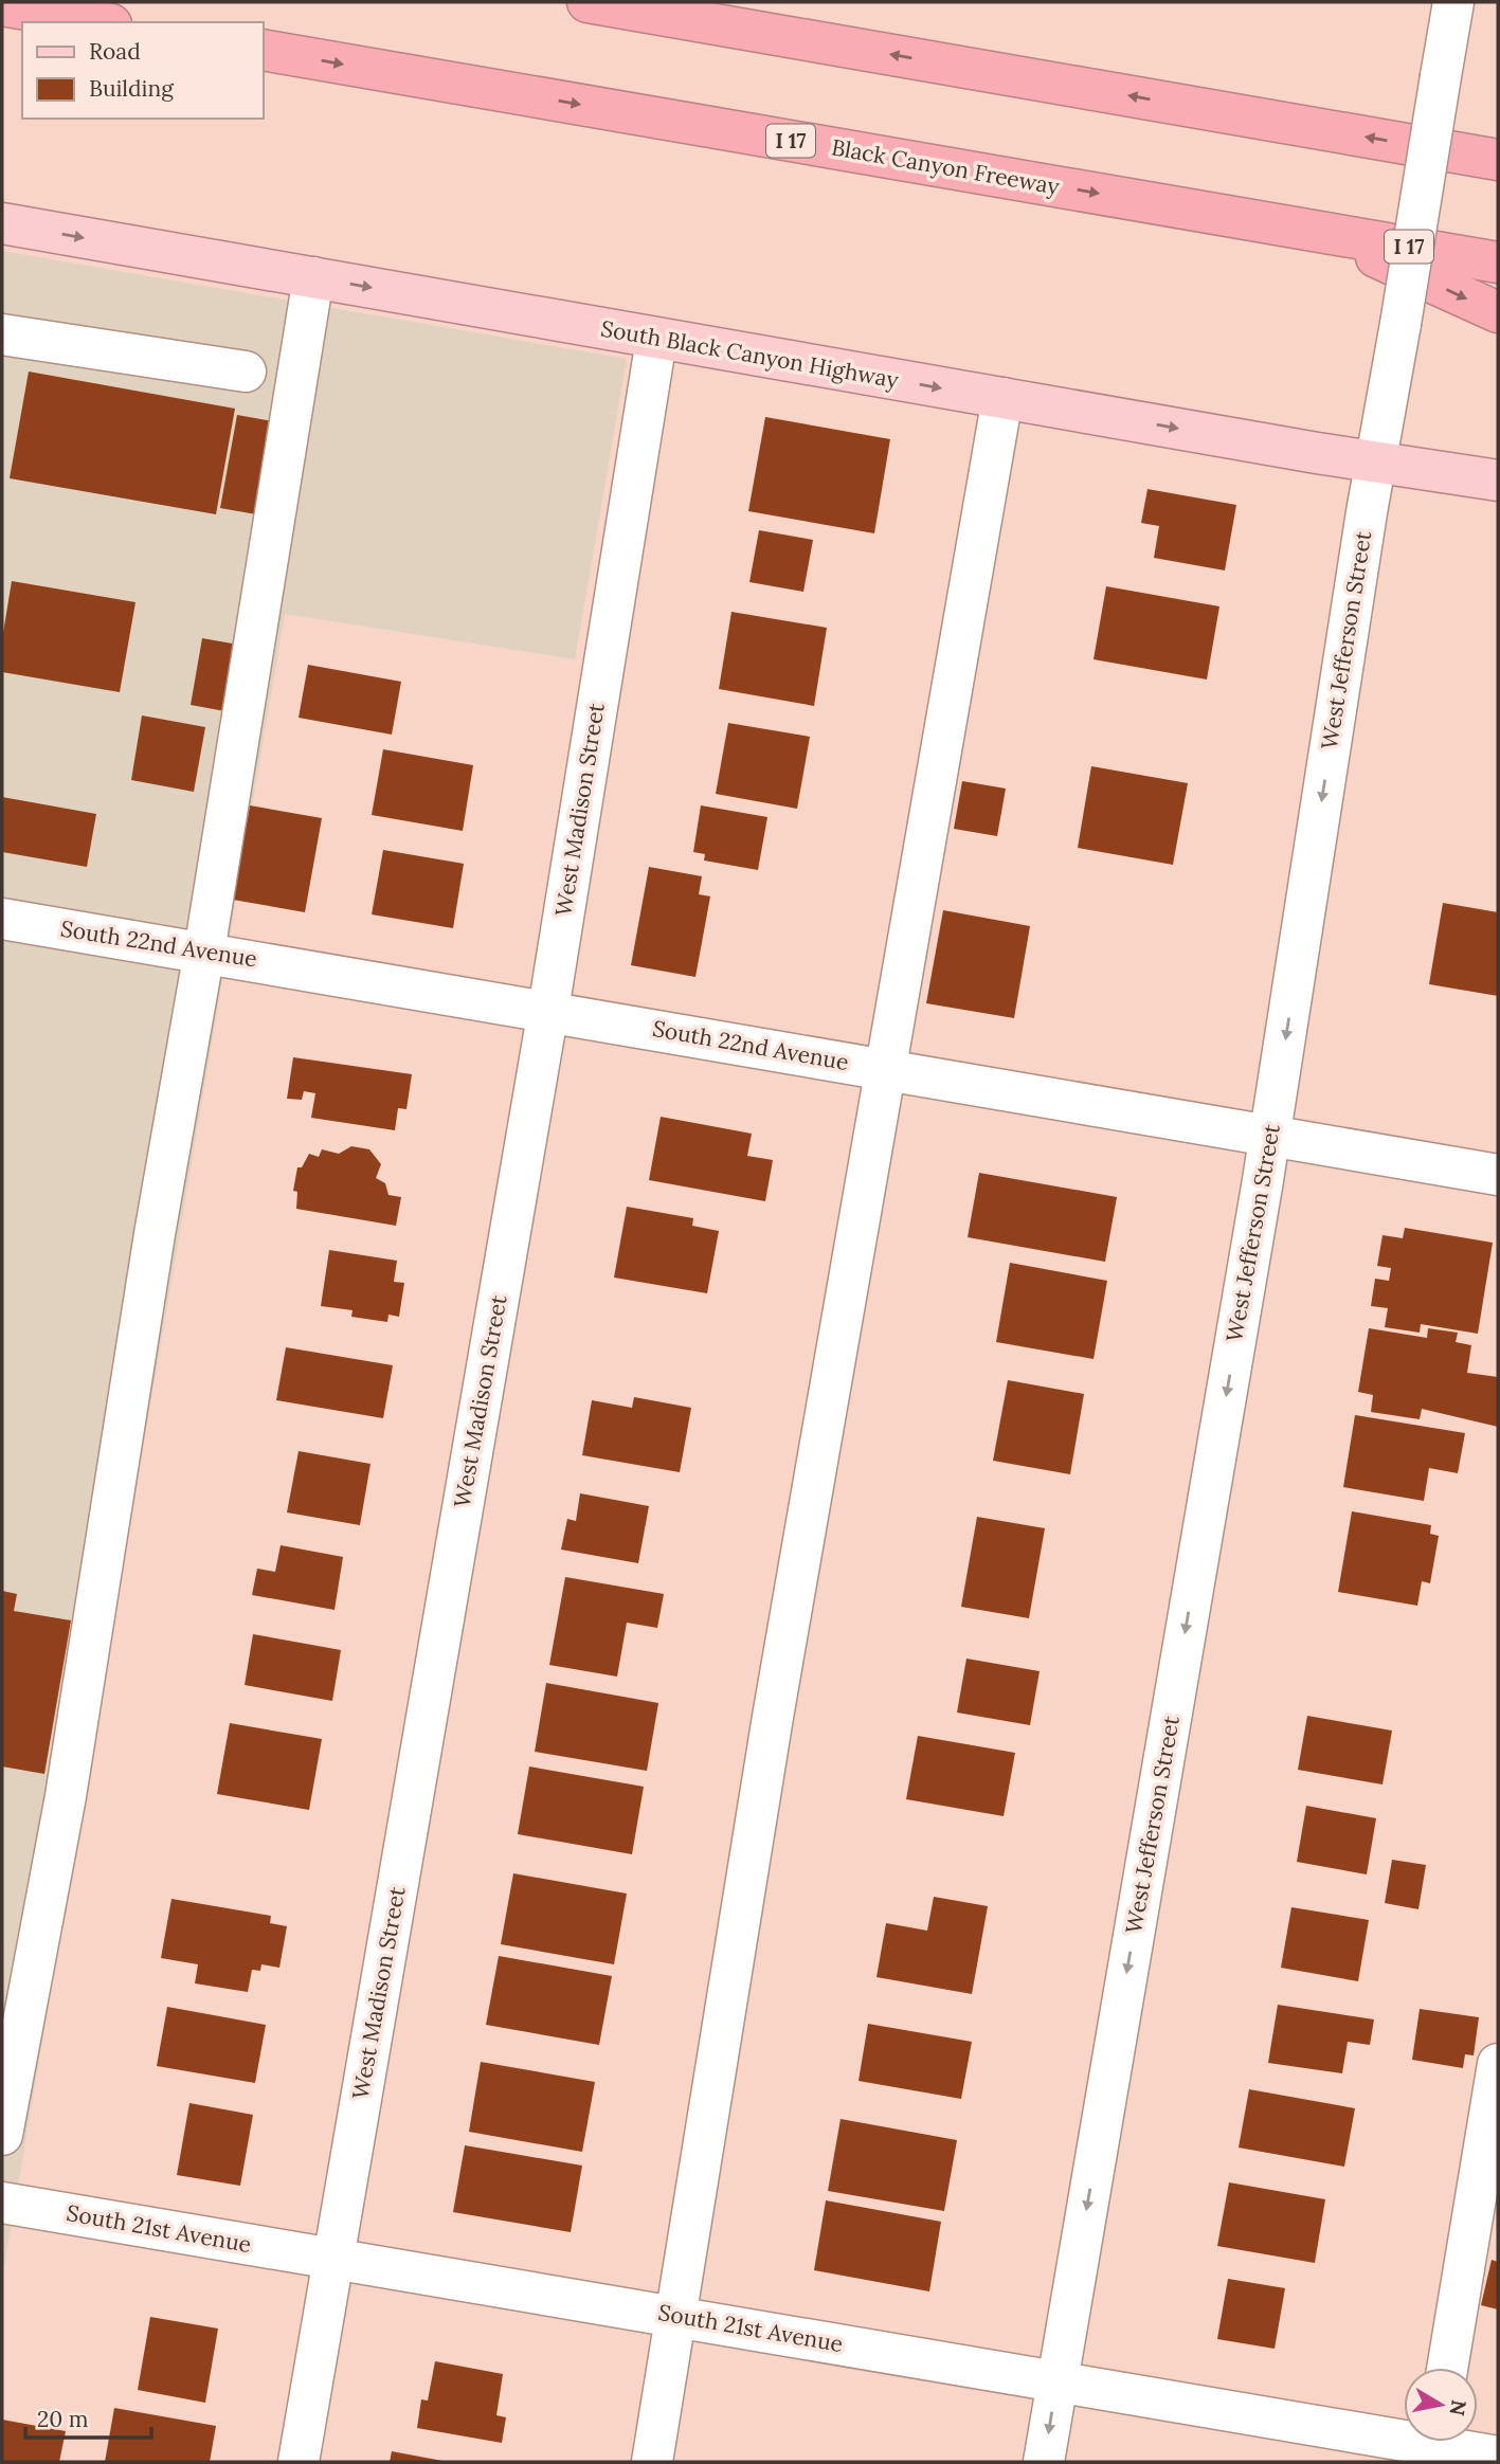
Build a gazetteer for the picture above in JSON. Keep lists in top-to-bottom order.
{
  "streets": {
    "highway": ["I 17", "Black Canyon Freeway"],
    "main road": ["South Black Canyon Highway"],
    "street": [
      "West Jefferson Street",
      "West Madison Street",
      "South 22nd Avenue",
      "South 21st Avenue"
    ]
  },
  "crossings": [
    ["South Black Canyon Highway", "West Jefferson Street"],
    ["South Black Canyon Highway", "West Madison Street"],
    ["West Jefferson Street", "South 22nd Avenue"],
    ["West Jefferson Street", "South 21st Avenue"],
    ["West Madison Street", "South 22nd Avenue"],
    ["West Madison Street", "South 21st Avenue"]
  ],
  "one_way": ["South Black Canyon Highway", "West Jefferson Street"],
  "legend": ["Road", "Building"],
  "scale_bar": "20 m",
  "north": "right"
}
